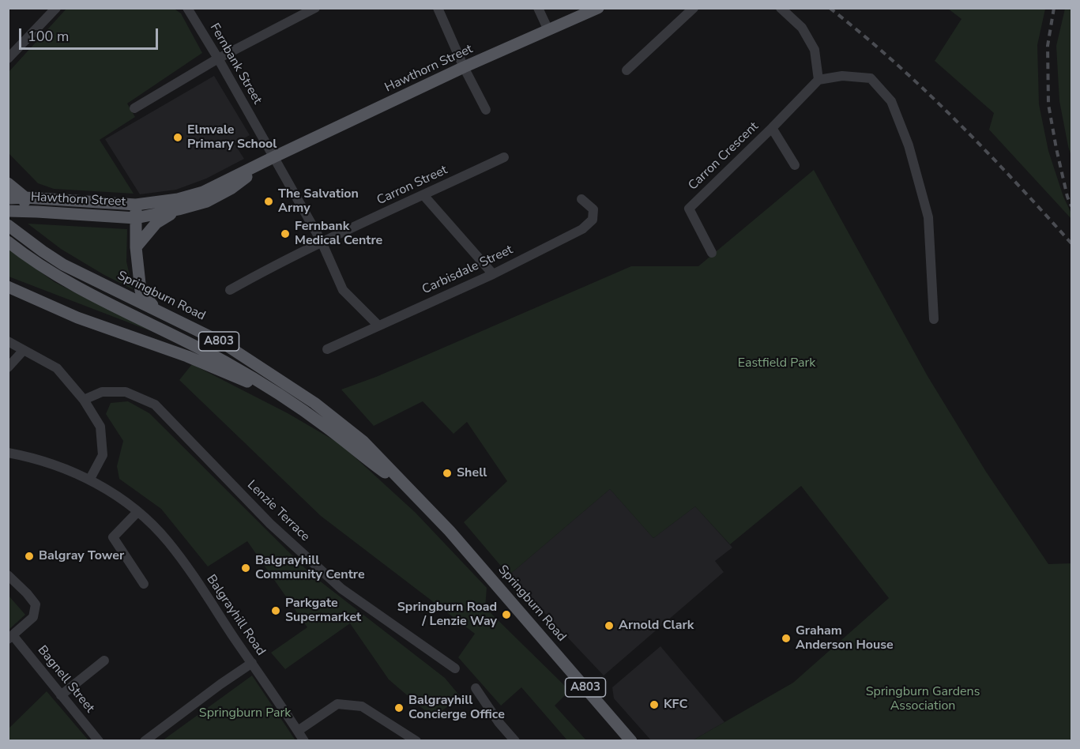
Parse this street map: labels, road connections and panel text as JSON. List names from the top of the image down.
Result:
{
  "streets": {
    "main road": ["Hawthorn Street", "Springburn Road", "A803"],
    "street": [
      "Fernbank Street",
      "Carron Crescent",
      "Carron Street",
      "Carbisdale Street",
      "Lenzie Terrace",
      "Balgrayhill Road",
      "Bagnell Street"
    ]
  },
  "crossings": [
    ["Fernbank Street", "Hawthorn Street"],
    ["Fernbank Street", "Carron Street"],
    ["Fernbank Street", "Carbisdale Street"],
    ["Hawthorn Street", "A803"],
    ["Springburn Road", "A803"]
  ],
  "parks": ["Eastfield Park", "Springburn Gardens Association", "Springburn Park"],
  "places": [
    "Elmvale Primary School",
    "The Salvation Army",
    "Fernbank Medical Centre",
    "Shell",
    "Balgray Tower",
    "Balgrayhill Community Centre",
    "Parkgate Supermarket",
    "Springburn Road / Lenzie Way",
    "Arnold Clark",
    "Graham Anderson House",
    "KFC",
    "Balgrayhill Concierge Office"
  ],
  "scale_bar": "100 m"
}
